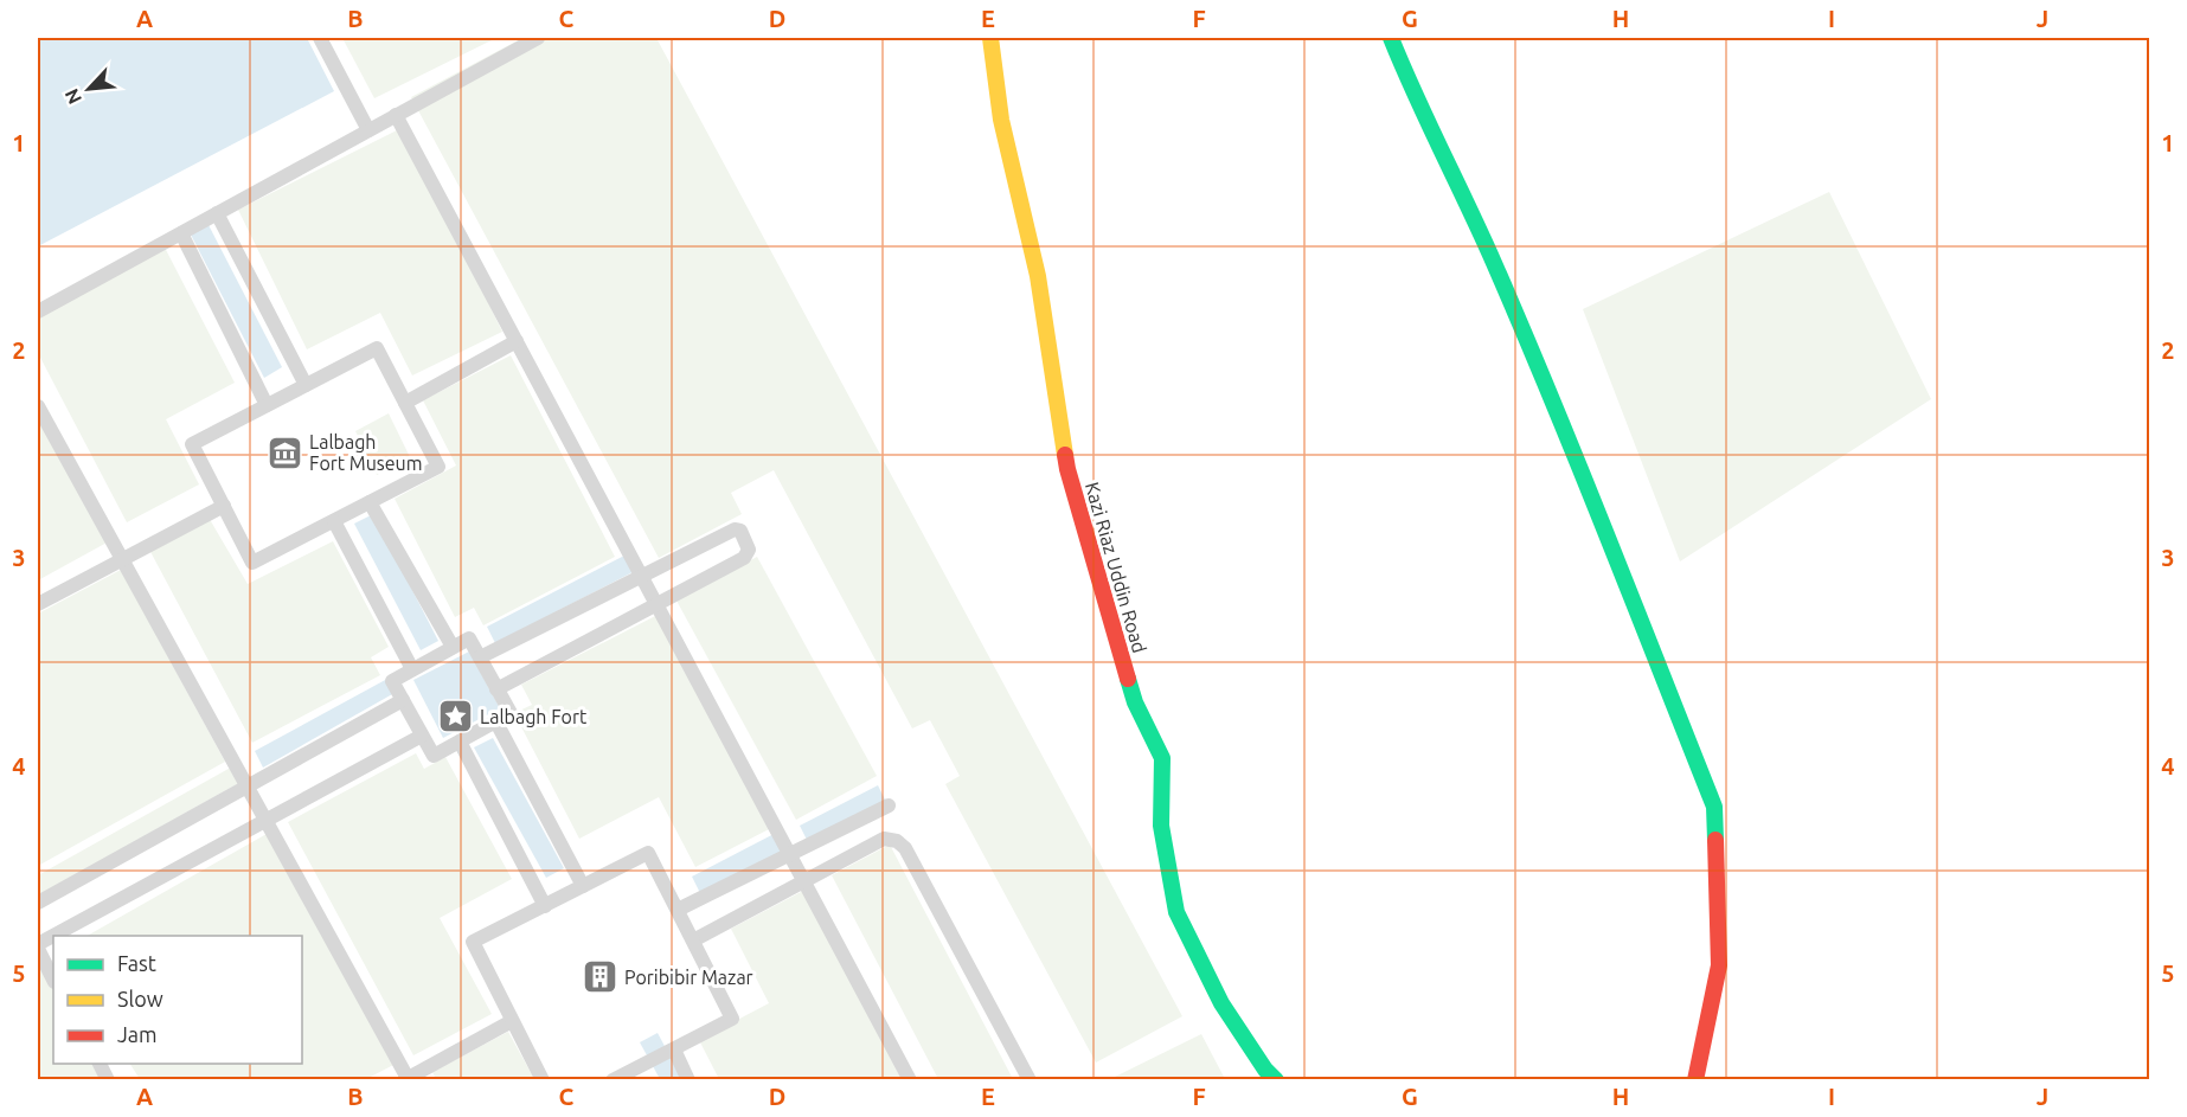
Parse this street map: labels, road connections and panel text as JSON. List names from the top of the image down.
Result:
{
  "streets": {
    "street": ["Kazi Riaz Uddin Road"]
  },
  "places": {
    "museum": ["Lalbagh Fort Museum"],
    "place": ["Lalbagh Fort"],
    "building": ["Poribibir Mazar"]
  },
  "legend": ["Fast", "Slow", "Jam"],
  "north": "bottom left",
  "grid": {
    "columns": [
      "A",
      "B",
      "C",
      "D",
      "E",
      "F",
      "G",
      "H",
      "I",
      "J"
    ],
    "rows": [
      "1",
      "2",
      "3",
      "4",
      "5"
    ]
  }
}
